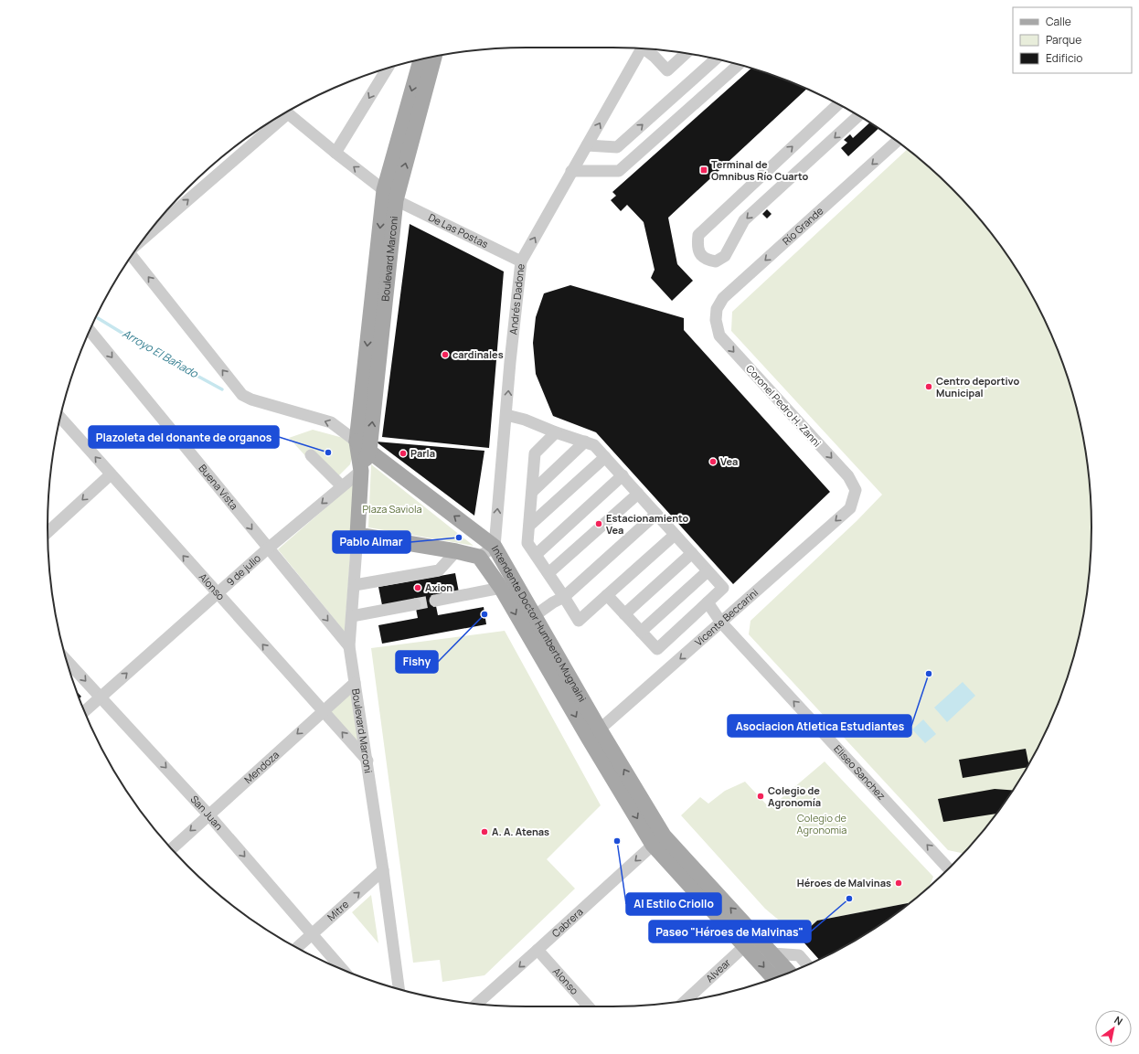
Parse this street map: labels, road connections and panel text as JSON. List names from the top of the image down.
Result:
{
  "streets": {
    "main road": ["Boulevard Marconi", "Intendente Doctor Humberto Mugnaini"],
    "street": [
      "Río Grande",
      "De Las Postas",
      "Andrés Dadone",
      "Coronel Pedro H. Zanni",
      "Buena Vista",
      "9 de julio",
      "Alonso",
      "Vicente Beccarini",
      "Mendoza",
      "Eliseo Sanchez",
      "San Juan",
      "Mitre",
      "Cabrera",
      "Alvear"
    ]
  },
  "crossings": [
    ["Río Grande", "Coronel Pedro H. Zanni"],
    ["De Las Postas", "Boulevard Marconi"],
    ["De Las Postas", "Andrés Dadone"],
    ["Boulevard Marconi", "Buena Vista"],
    ["Boulevard Marconi", "9 de julio"],
    ["Boulevard Marconi", "Alonso"],
    ["Boulevard Marconi", "Intendente Doctor Humberto Mugnaini"],
    ["Boulevard Marconi", "Mendoza"],
    ["Boulevard Marconi", "Mitre"],
    ["Andrés Dadone", "Intendente Doctor Humberto Mugnaini"],
    ["Coronel Pedro H. Zanni", "Vicente Beccarini"],
    ["Buena Vista", "9 de julio"],
    ["9 de julio", "Alonso"],
    ["9 de julio", "San Juan"],
    ["Alonso", "Mendoza"],
    ["Alonso", "Cabrera"],
    ["Vicente Beccarini", "Intendente Doctor Humberto Mugnaini"],
    ["Vicente Beccarini", "Eliseo Sanchez"],
    ["Intendente Doctor Humberto Mugnaini", "Cabrera"],
    ["Intendente Doctor Humberto Mugnaini", "Alvear"],
    ["Mendoza", "San Juan"],
    ["San Juan", "Mitre"]
  ],
  "one_way": [
    "Río Grande",
    "Andrés Dadone",
    "Coronel Pedro H. Zanni",
    "Buena Vista",
    "Alonso",
    "Mendoza",
    "Eliseo Sanchez",
    "San Juan",
    "Mitre",
    "Cabrera"
  ],
  "water": ["Arroyo El Bañado"],
  "parks": ["Plaza Saviola", "Colegio de Agronomia"],
  "places": {
    "transit": ["Terminal de Omnibus Río Cuarto"],
    "other": [
      "cardinales",
      "Centro deportivo Municipal",
      "Plazoleta del donante de organos",
      "Parla",
      "Vea",
      "Estacionamiento Vea",
      "Pablo Aimar",
      "Axion",
      "Fishy",
      "Asociacion Atletica Estudiantes",
      "Colegio de Agronomía",
      "A. A. Atenas",
      "Al Estilo Criollo",
      "Héroes de Malvinas",
      "Paseo \"Héroes de Malvinas\""
    ]
  },
  "legend": ["Calle", "Parque", "Edificio"],
  "north": "top right"
}
